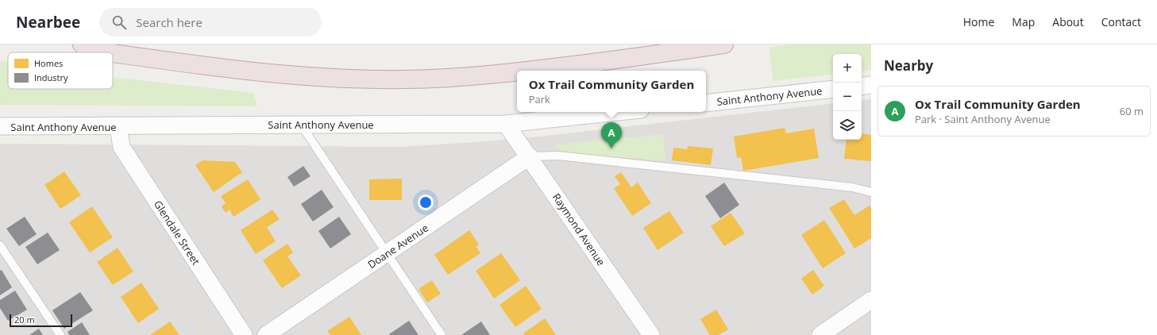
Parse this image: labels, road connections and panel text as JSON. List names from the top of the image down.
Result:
{
  "streets": {
    "street": [
      "Saint Anthony Avenue",
      "Raymond Avenue",
      "Glendale Street",
      "Doane Avenue"
    ]
  },
  "crossings": [
    ["Saint Anthony Avenue", "Raymond Avenue"],
    ["Saint Anthony Avenue", "Glendale Street"],
    ["Raymond Avenue", "Doane Avenue"]
  ],
  "legend": ["Homes", "Industry"],
  "scale_bar": "20 m",
  "page": {
    "header": "Nearbee",
    "search": "Search here",
    "nav": [
      "Home",
      "Map",
      "About",
      "Contact"
    ],
    "heading": "Nearby",
    "map_buttons": ["+", "−"],
    "popup": ["Ox Trail Community Garden", "Park"],
    "list": [
      {
        "mark": "A",
        "name": "Ox Trail Community Garden",
        "note": "Park · Saint Anthony Avenue",
        "value": "60 m"
      }
    ],
    "pins": "A",
    "scale": "20 m"
  }
}
